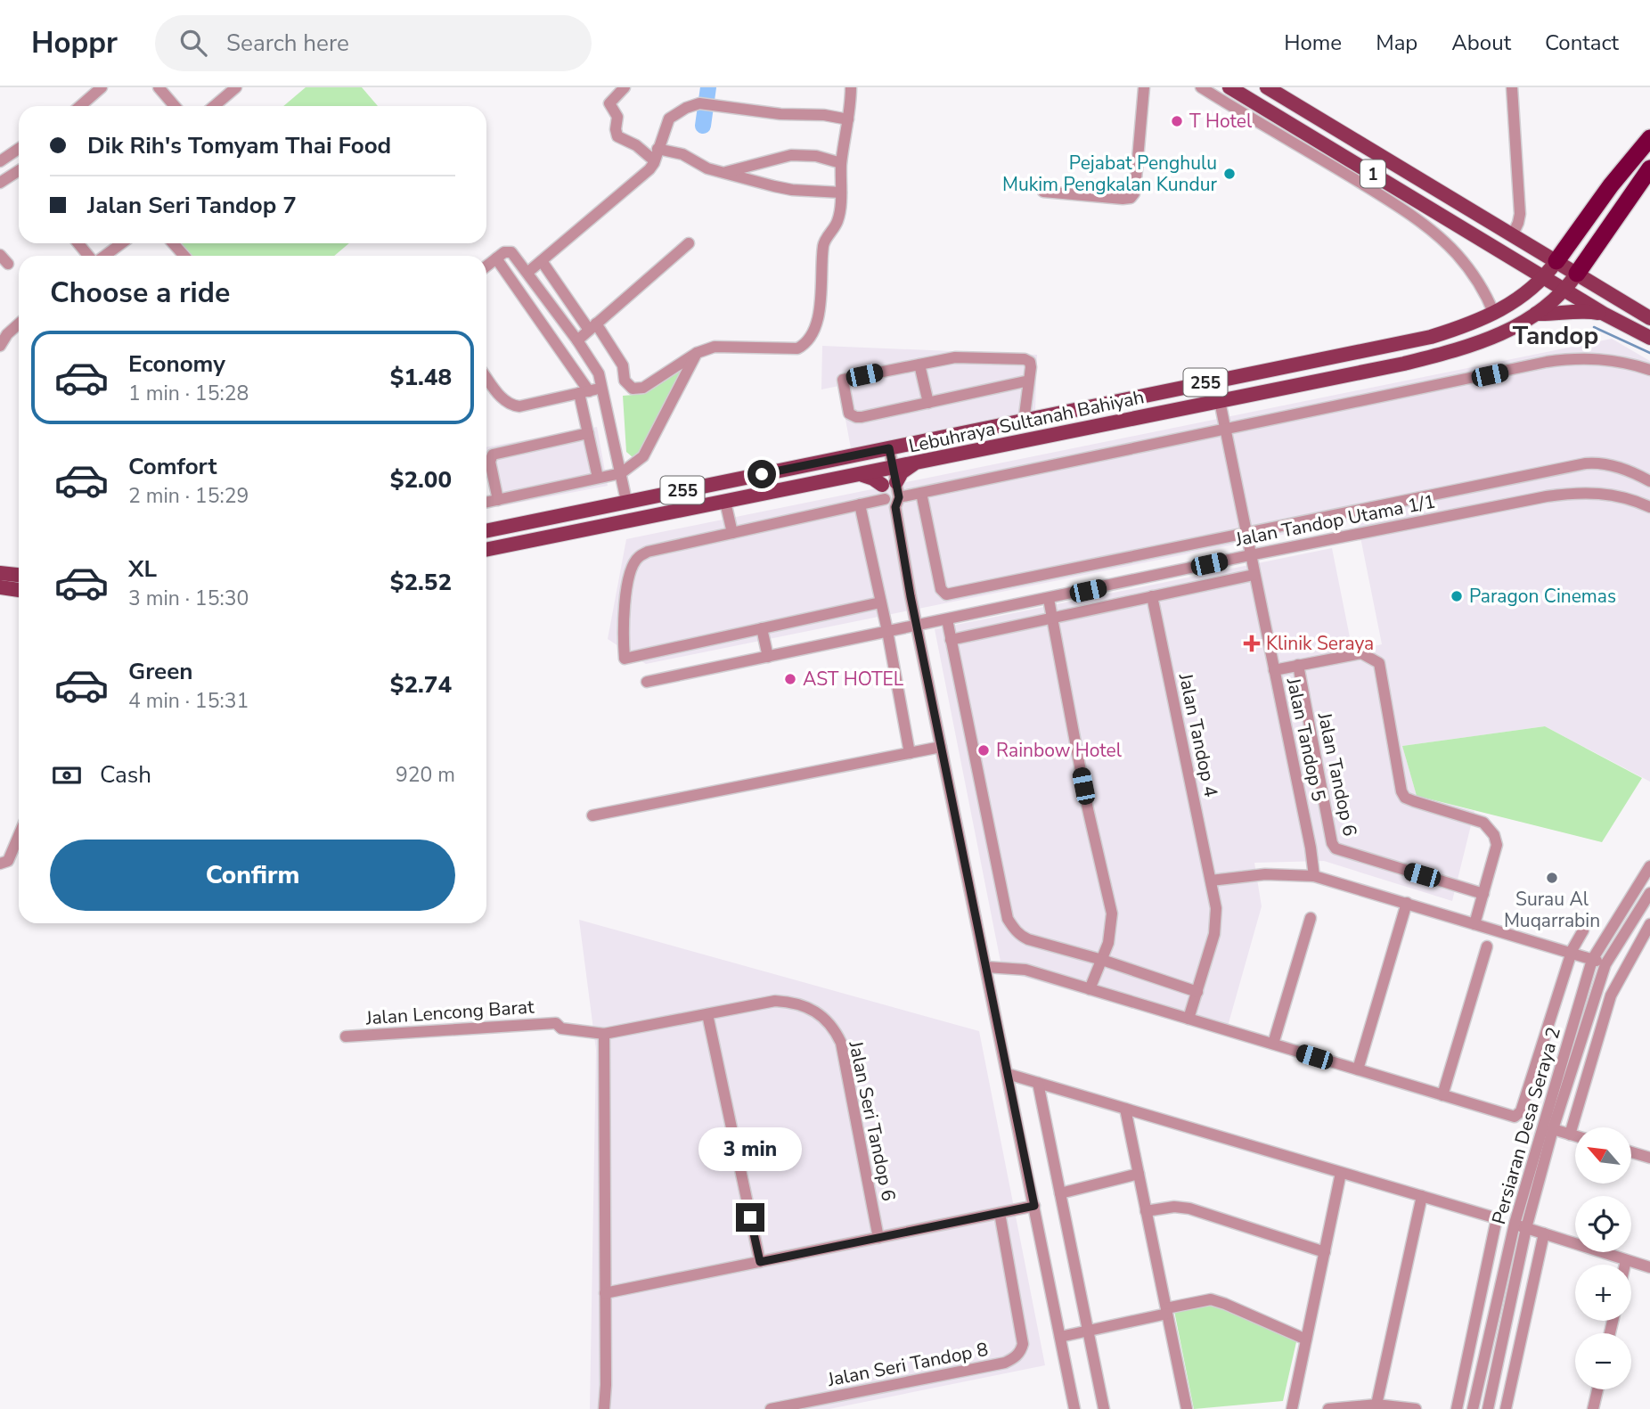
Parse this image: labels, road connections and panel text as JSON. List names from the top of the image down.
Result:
{
  "streets": {
    "main road": ["1", "255", "Lebuhraya Sultanah Bahiyah"],
    "street": [
      "Jalan Tandop Utama 1/1",
      "Jalan Tandop 4",
      "Jalan Tandop 5",
      "Jalan Tandop 6",
      "Jalan Lencong Barat",
      "Jalan Seri Tandop 6",
      "Persiaran Desa Seraya 2",
      "Jalan Seri Tandop 8"
    ]
  },
  "crossings": [
    ["1", "Lebuhraya Sultanah Bahiyah"],
    ["Lebuhraya Sultanah Bahiyah", "Jalan Tandop 5"],
    ["Jalan Tandop Utama 1/1", "Jalan Tandop 5"],
    ["Jalan Lencong Barat", "Jalan Seri Tandop 6"]
  ],
  "districts": ["Tandop"],
  "places": {
    "other": [
      "T Hotel",
      "Pejabat Penghulu Mukim Pengkalan Kundur",
      "Paragon Cinemas",
      "AST HOTEL",
      "Rainbow Hotel",
      "Surau Al Muqarrabin"
    ],
    "health": ["Klinik Seraya"]
  },
  "north": "top left",
  "page": {
    "header": "Hoppr",
    "search": "Search here",
    "nav": [
      "Home",
      "Map",
      "About",
      "Contact"
    ],
    "banner": ["Dik Rih's Tomyam Thai Food", "Jalan Seri Tandop 7"],
    "heading": "Choose a ride",
    "list": [
      {
        "name": "Economy",
        "note": "1 min · 15:28",
        "value": "$1.48"
      },
      {
        "name": "Comfort",
        "note": "2 min · 15:29",
        "value": "$2.00"
      },
      {
        "name": "XL",
        "note": "3 min · 15:30",
        "value": "$2.52"
      },
      {
        "name": "Green",
        "note": "4 min · 15:31",
        "value": "$2.74"
      }
    ],
    "pay": ["Cash", "920 m"],
    "buttons": "Confirm",
    "map_buttons": ["+", "−"],
    "bubble": "3 min"
  }
}
